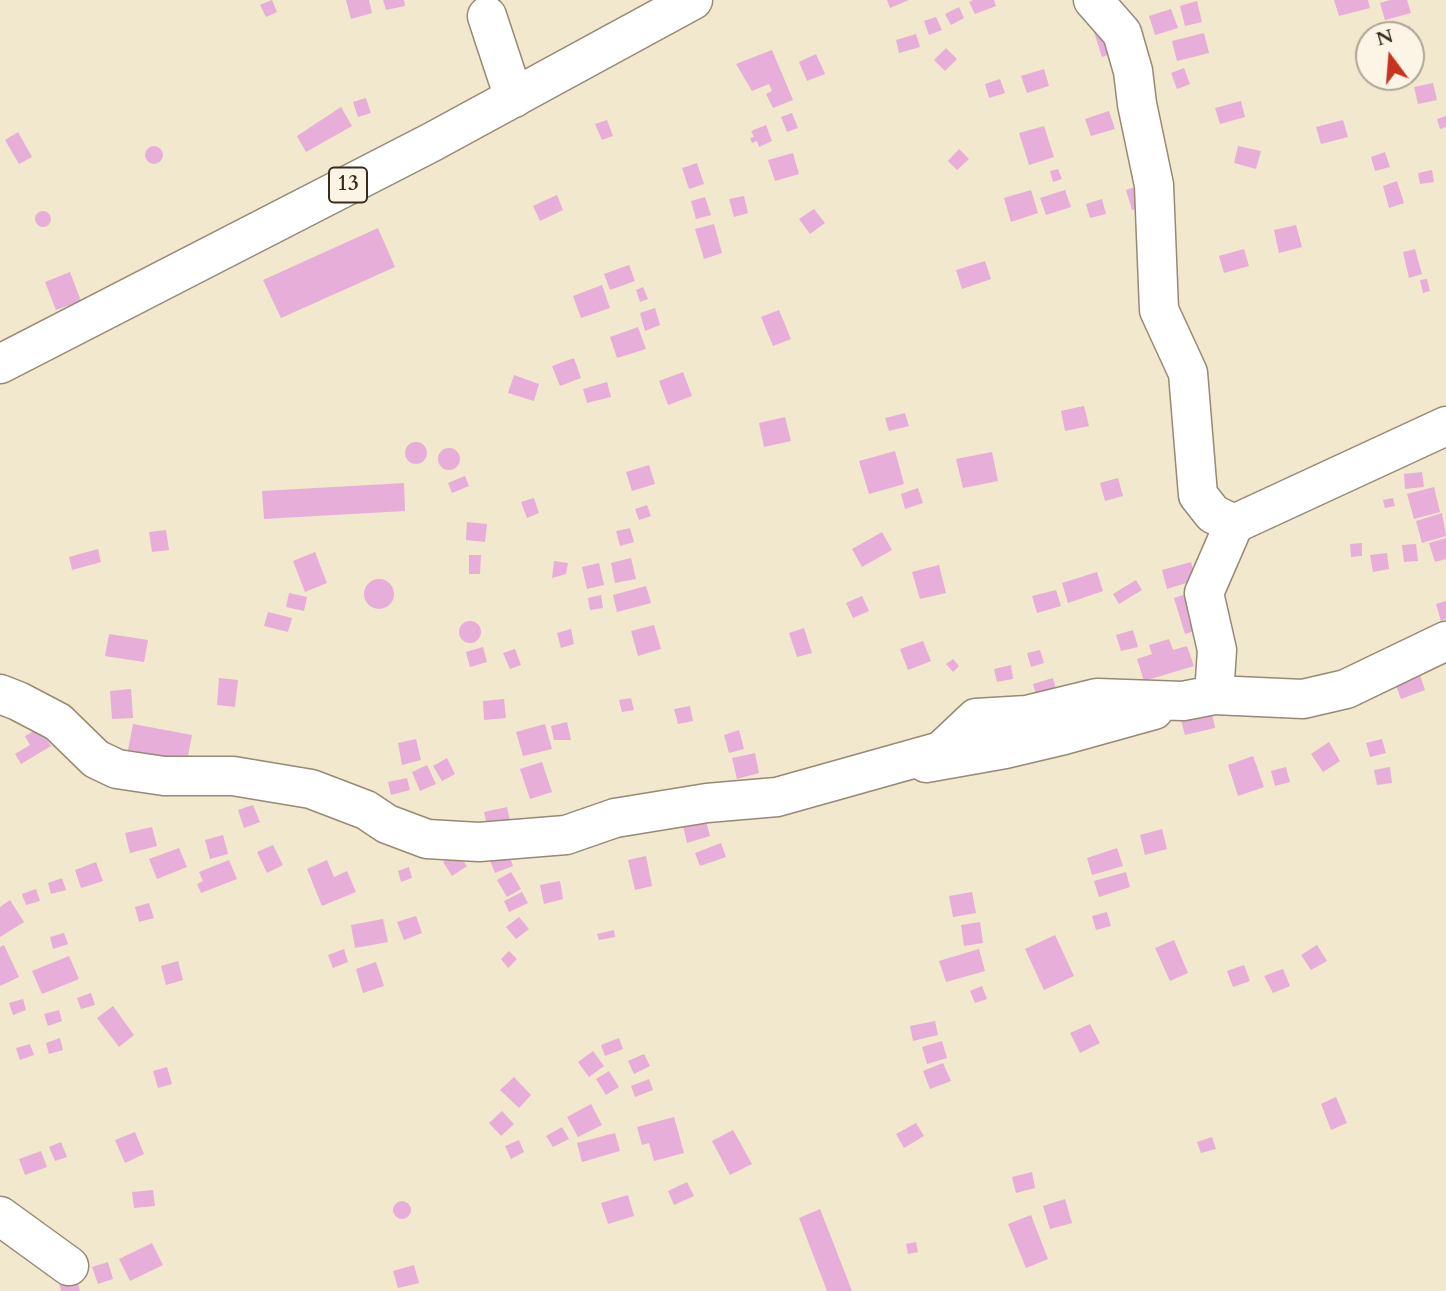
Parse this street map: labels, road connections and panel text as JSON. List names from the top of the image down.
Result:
{
  "streets": {
    "street": ["13"]
  },
  "north": "top"
}
